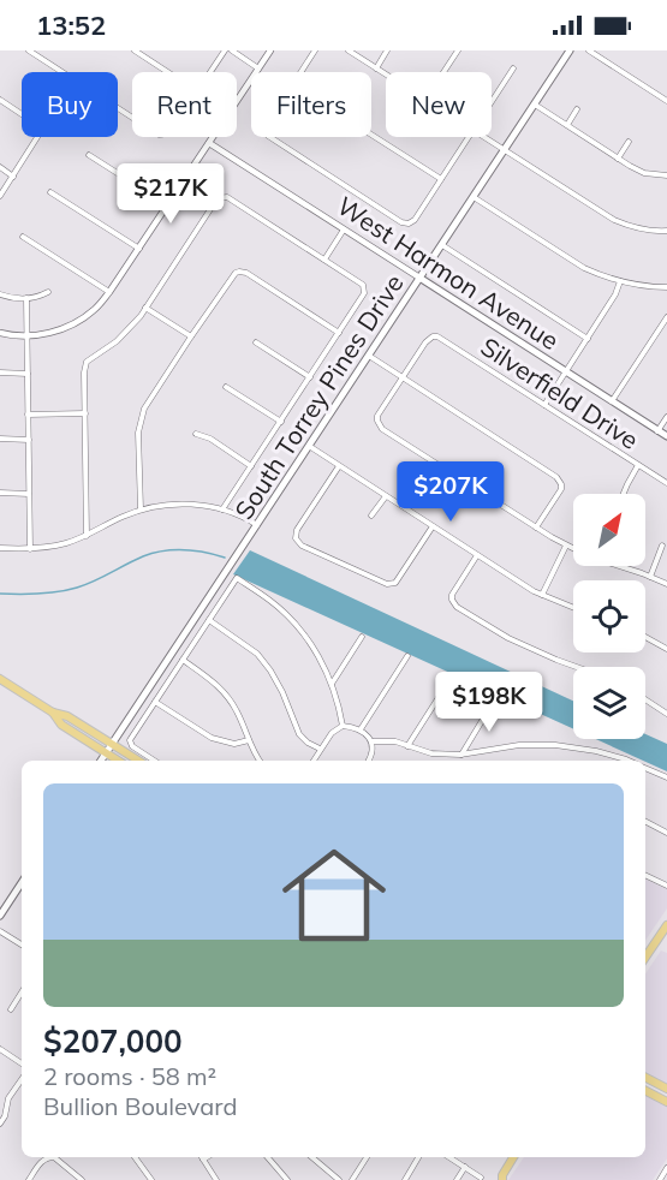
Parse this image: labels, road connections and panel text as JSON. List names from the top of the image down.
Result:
{
  "streets": {
    "main road": ["West Harmon Avenue", "South Torrey Pines Drive"],
    "street": ["Silverfield Drive"]
  },
  "crossings": [
    ["West Harmon Avenue", "South Torrey Pines Drive"]
  ],
  "north": "top right",
  "page": {
    "status": "13:52",
    "chip": [
      "Buy",
      "Rent",
      "Filters",
      "New"
    ],
    "price": ["$217K", "$207K", "$198K"],
    "list": [
      {
        "name": "$207,000",
        "note": "2 rooms · 58 m² · Bullion Boulevard"
      }
    ]
  }
}
